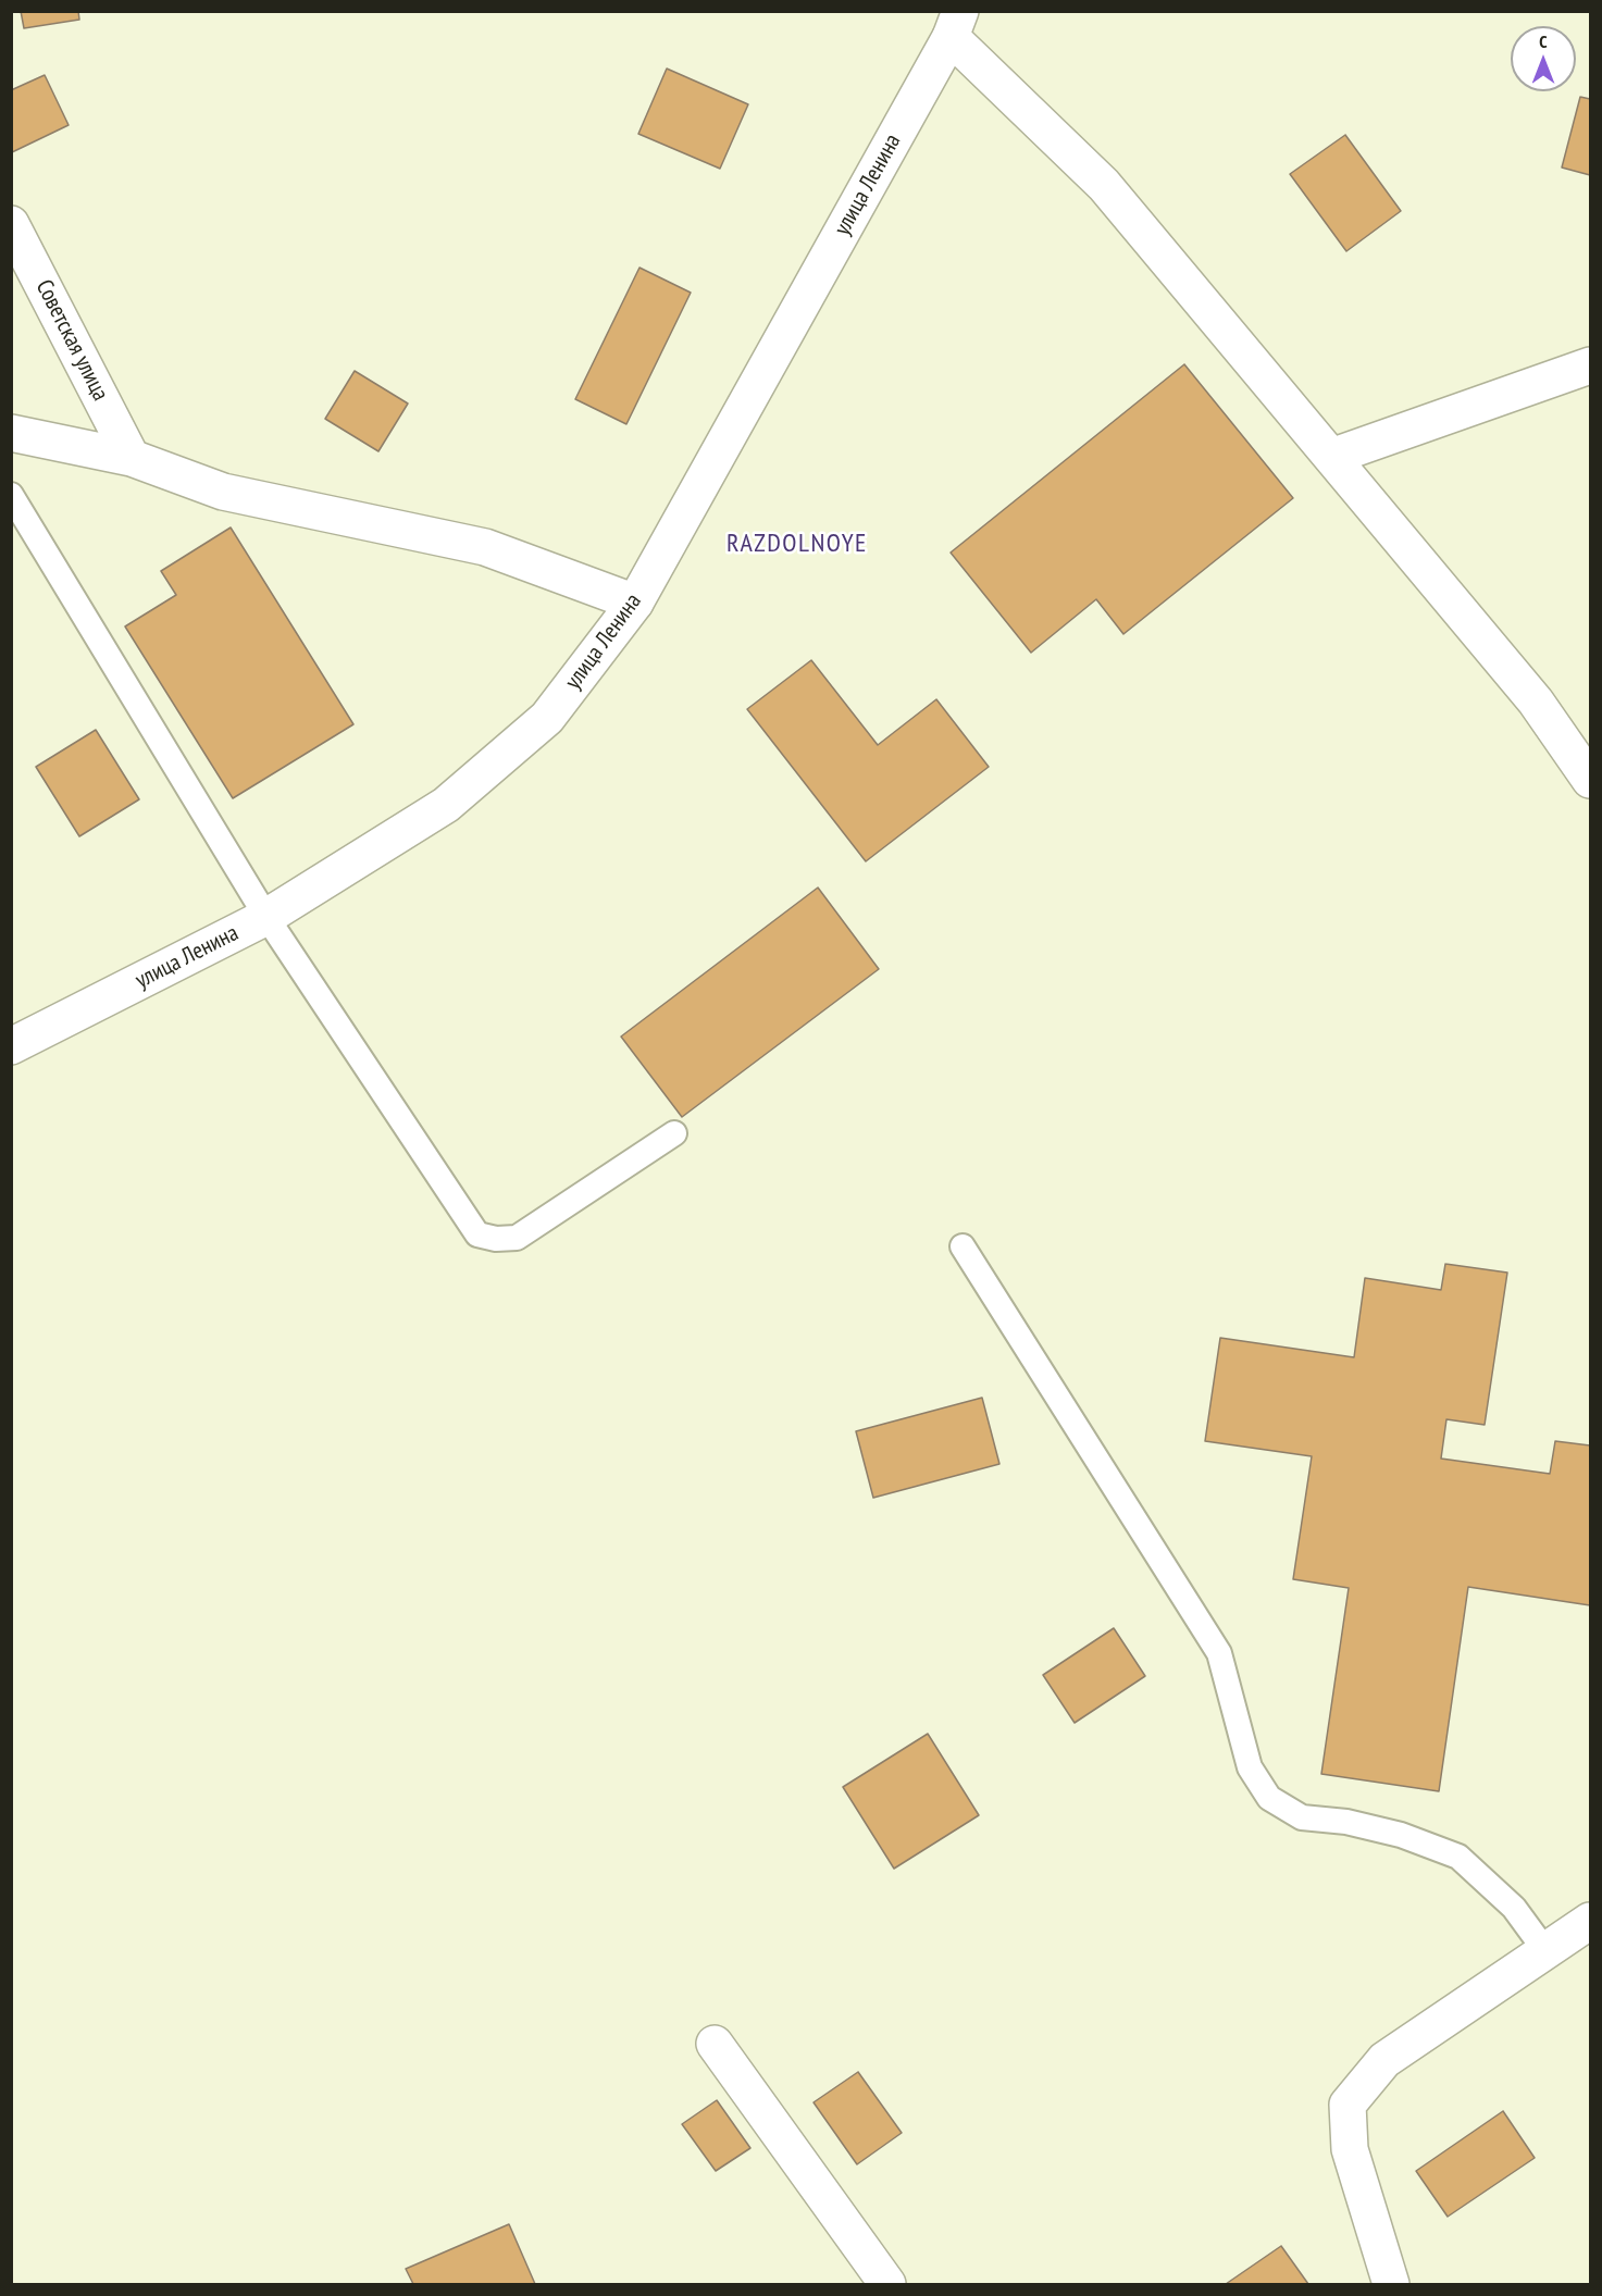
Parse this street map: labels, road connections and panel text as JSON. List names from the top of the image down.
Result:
{
  "streets": {
    "street": ["улица Ленина", "Советская улица"]
  },
  "districts": ["RAZDOLNOYE"],
  "north": "top"
}
